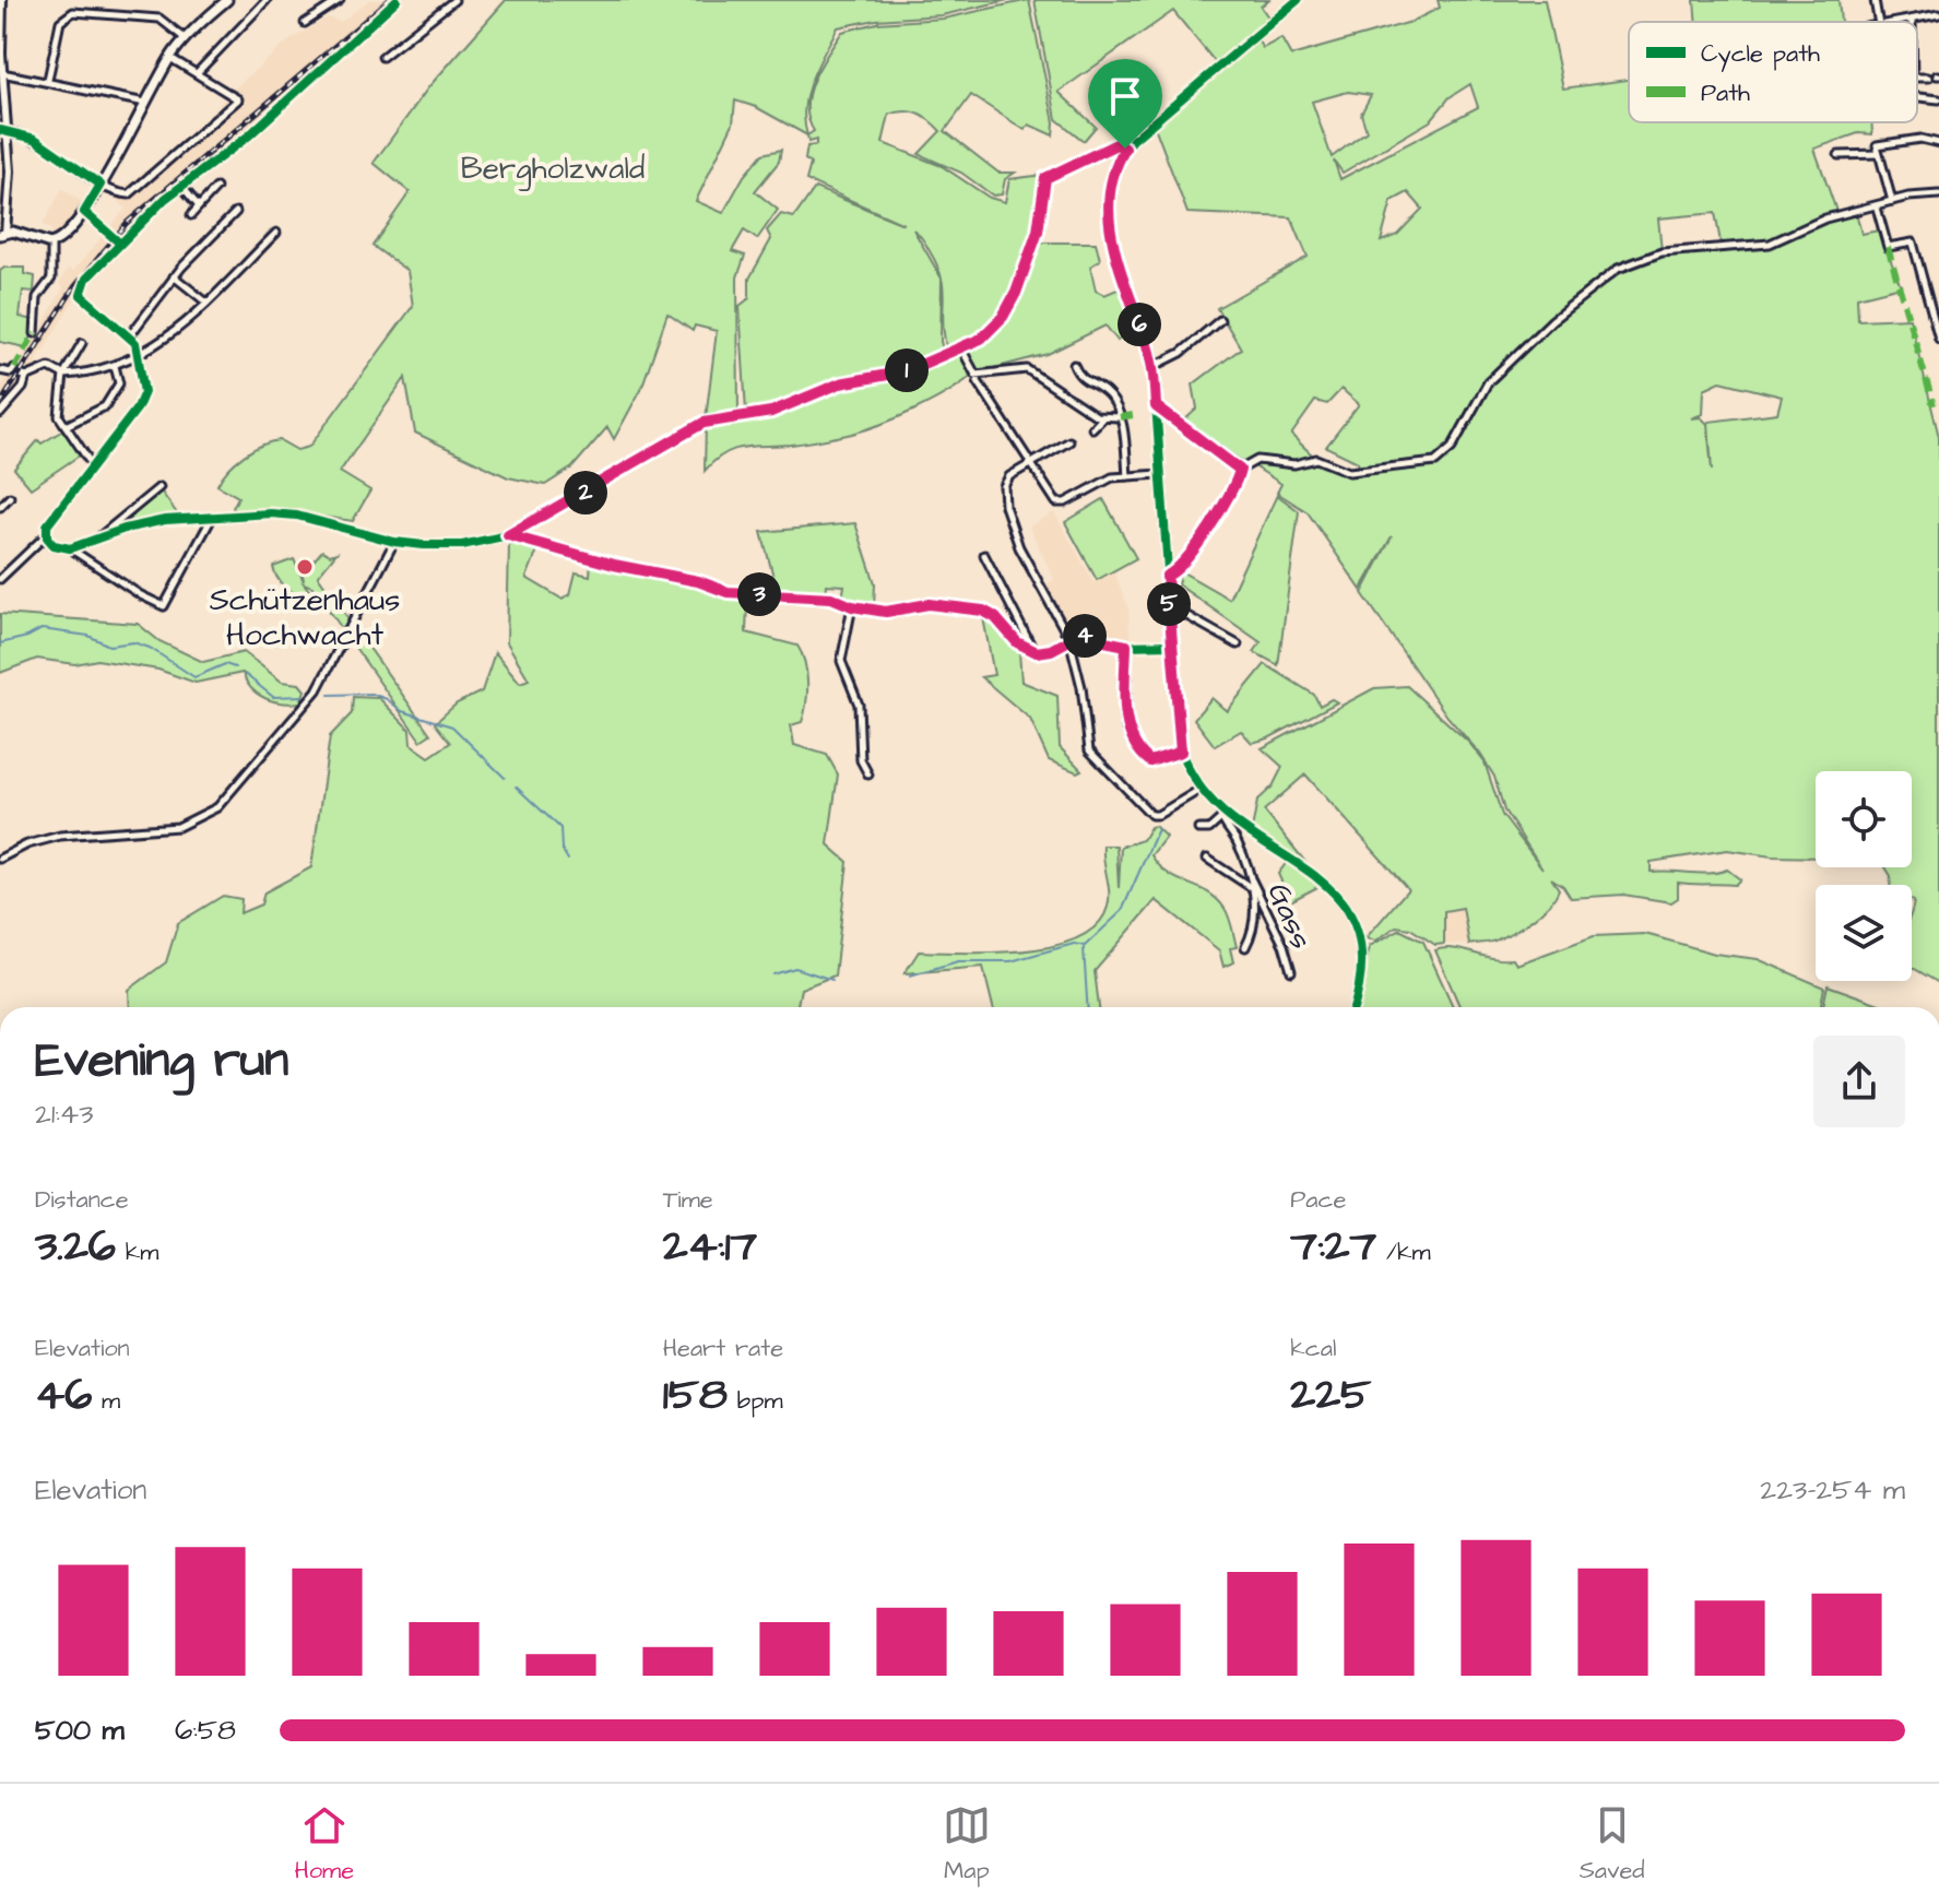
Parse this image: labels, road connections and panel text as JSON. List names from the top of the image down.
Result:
{
  "streets": {
    "street": ["Gass"]
  },
  "parks": ["Bergholzwald"],
  "places": ["Schützenhaus Hochwacht"],
  "legend": ["Cycle path", "Path"],
  "page": {
    "pins": [
      "6",
      "1",
      "2",
      "3",
      "5",
      "4"
    ],
    "heading": ["Evening run", "21:43"],
    "stats": [
      ["Distance", "3.26 km"],
      ["Time", "24:17"],
      ["Pace", "7:27 /km"],
      ["Elevation", "46 m"],
      ["Heart rate", "158 bpm"],
      ["kcal", "225"]
    ],
    "chart": ["Elevation", "223–254 m"],
    "list": [
      {
        "name": "500 m",
        "note": "6:58"
      }
    ],
    "tabs": ["Home", "Map", "Saved"]
  }
}
